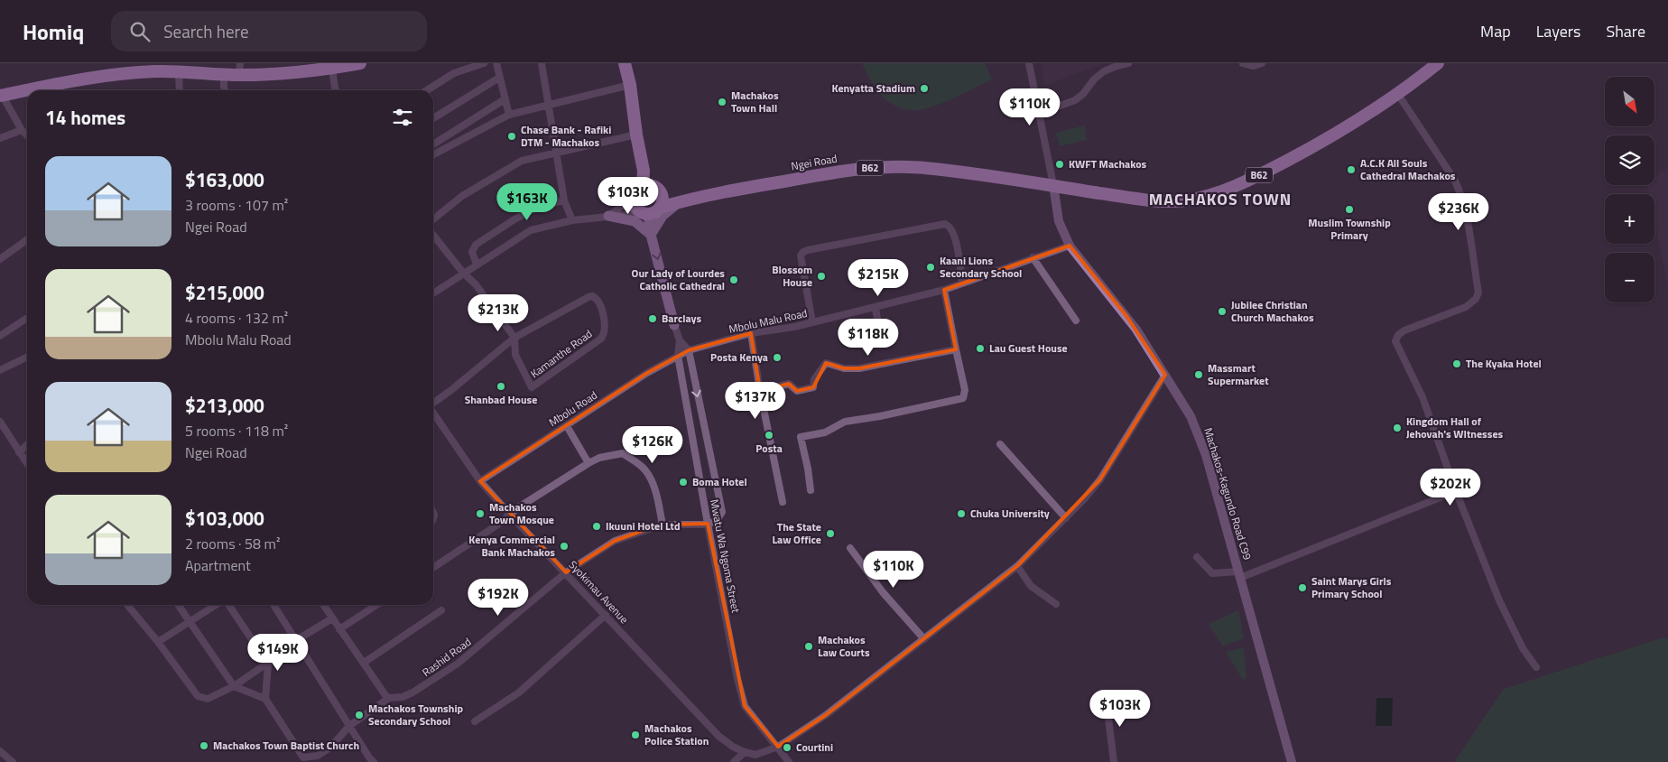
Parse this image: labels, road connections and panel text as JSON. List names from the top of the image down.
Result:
{
  "streets": {
    "highway": ["Ngei Road", "B62"],
    "main road": ["Machakos-Kagundo Road C99"],
    "street": [
      "Mbolu Malu Road",
      "Kamanthe Road",
      "Mbolu Road",
      "Mwatu Wa Ngoma Street",
      "Syokimau Avenue",
      "Rashid Road"
    ]
  },
  "crossings": [
    ["Ngei Road", "B62"],
    ["Ngei Road", "Machakos-Kagundo Road C99"],
    ["B62", "Machakos-Kagundo Road C99"],
    ["Mbolu Malu Road", "Mbolu Road"],
    ["Mbolu Malu Road", "Machakos-Kagundo Road C99"],
    ["Mbolu Malu Road", "Mwatu Wa Ngoma Street"],
    ["Mbolu Road", "Mwatu Wa Ngoma Street"],
    ["Mbolu Road", "Syokimau Avenue"],
    ["Mwatu Wa Ngoma Street", "Rashid Road"],
    ["Syokimau Avenue", "Rashid Road"]
  ],
  "districts": ["MACHAKOS TOWN"],
  "places": [
    "Kenyatta Stadium",
    "Machakos Town Hall",
    "Chase Bank - Rafiki DTM - Machakos",
    "KWFT Machakos",
    "A.C.K All Souls Cathedral Machakos",
    "Muslim Township Primary",
    "Kaani Lions Secondary School",
    "Blossom House",
    "Our Lady of Lourdes Catholic Cathedral",
    "Jubilee Christian Church Machakos",
    "Barclays",
    "Lau Guest House",
    "Posta Kenya",
    "The Kyaka Hotel",
    "Massmart Supermarket",
    "Shanbad House",
    "Kingdom Hall of Jehovah's WItnesses",
    "Posta",
    "Boma Hotel",
    "Machakos Town Mosque",
    "Chuka University",
    "Ikuuni Hotel Ltd",
    "The State Law Office",
    "Kenya Commercial Bank Machakos",
    "Saint Marys Girls Primary School",
    "Machakos Law Courts",
    "Machakos Township Secondary School",
    "Machakos Police Station",
    "Machakos Town Baptist Church",
    "Courtini"
  ],
  "north": "bottom right",
  "page": {
    "header": "Homiq",
    "search": "Search here",
    "nav": ["Map", "Layers", "Share"],
    "map_buttons": ["+", "−"],
    "price": [
      "$110K",
      "$103K",
      "$163K",
      "$236K",
      "$215K",
      "$213K",
      "$118K",
      "$137K",
      "$126K",
      "$202K",
      "$110K",
      "$192K",
      "$149K",
      "$103K"
    ],
    "heading": "14 homes",
    "list": [
      {
        "name": "$163,000",
        "note": "3 rooms · 107 m² · Ngei Road"
      },
      {
        "name": "$215,000",
        "note": "4 rooms · 132 m² · Mbolu Malu Road"
      },
      {
        "name": "$213,000",
        "note": "5 rooms · 118 m² · Ngei Road"
      },
      {
        "name": "$103,000",
        "note": "2 rooms · 58 m² · Apartment"
      }
    ]
  }
}
